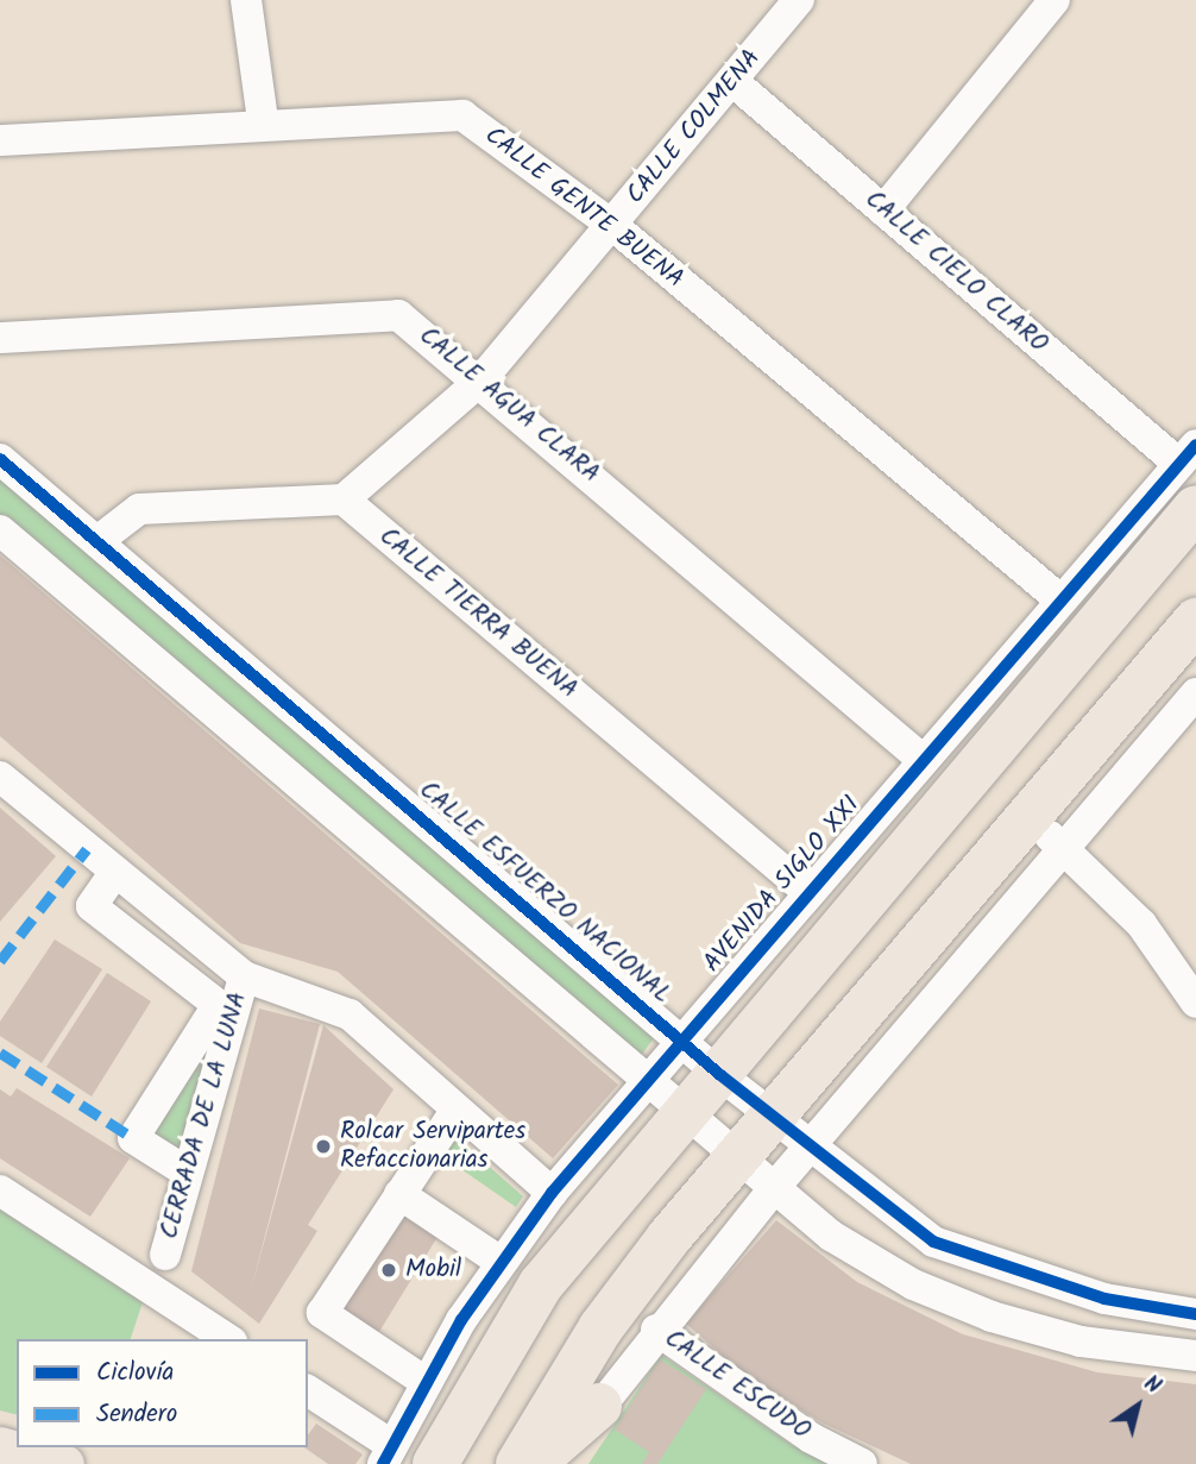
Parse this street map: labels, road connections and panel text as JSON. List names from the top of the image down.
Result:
{
  "streets": {
    "street": [
      "CALLE COLMENA",
      "CALLE GENTE BUENA",
      "CALLE CIELO CLARO",
      "CALLE AGUA CLARA",
      "CALLE TIERRA BUENA",
      "AVENIDA SIGLO XXI",
      "CALLE ESFUERZO NACIONAL",
      "CERRADA DE LA LUNA",
      "CALLE ESCUDO"
    ]
  },
  "crossings": [
    ["CALLE COLMENA", "CALLE GENTE BUENA"],
    ["CALLE COLMENA", "CALLE CIELO CLARO"],
    ["CALLE COLMENA", "CALLE AGUA CLARA"],
    ["CALLE COLMENA", "CALLE TIERRA BUENA"],
    ["CALLE GENTE BUENA", "AVENIDA SIGLO XXI"],
    ["CALLE CIELO CLARO", "AVENIDA SIGLO XXI"],
    ["CALLE AGUA CLARA", "AVENIDA SIGLO XXI"],
    ["CALLE TIERRA BUENA", "AVENIDA SIGLO XXI"],
    ["AVENIDA SIGLO XXI", "CALLE ESFUERZO NACIONAL"]
  ],
  "places": ["Rolcar Servipartes Refaccionarias", "Mobil"],
  "legend": ["Ciclovía", "Sendero"],
  "north": "top right"
}
